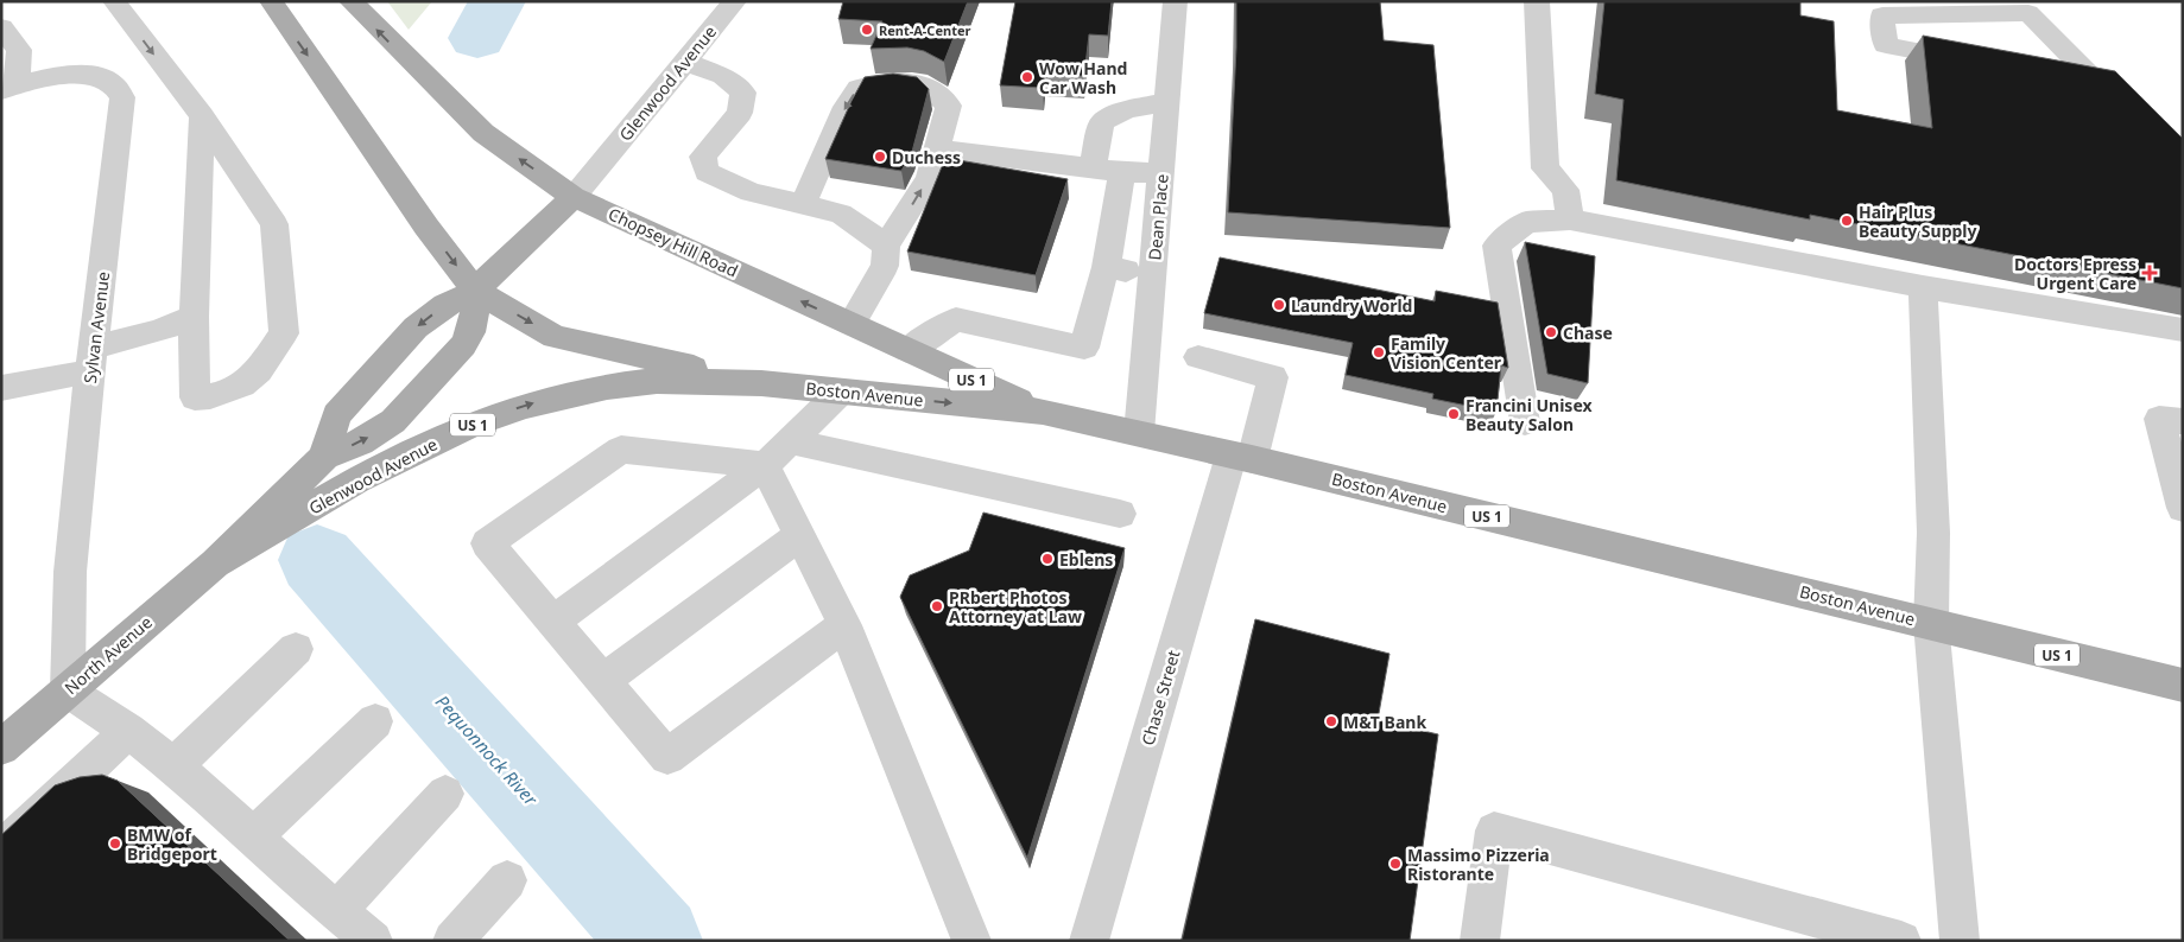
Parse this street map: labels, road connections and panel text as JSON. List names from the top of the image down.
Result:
{
  "streets": {
    "main road": [
      "Glenwood Avenue",
      "Chopsey Hill Road",
      "US 1",
      "Boston Avenue",
      "North Avenue"
    ],
    "street": ["Dean Place", "Sylvan Avenue", "Chase Street"]
  },
  "crossings": [
    ["Glenwood Avenue", "Chopsey Hill Road"],
    ["Glenwood Avenue", "Boston Avenue"],
    ["Glenwood Avenue", "North Avenue"],
    ["Dean Place", "Boston Avenue"],
    ["Chopsey Hill Road", "Boston Avenue"],
    ["Sylvan Avenue", "North Avenue"],
    ["Boston Avenue", "Chase Street"]
  ],
  "water": ["Pequonnock River"],
  "places": {
    "other": [
      "Rent-A-Center",
      "Wow Hand Car Wash",
      "Duchess",
      "Hair Plus Beauty Supply",
      "Laundry World",
      "Chase",
      "Family Vision Center",
      "Francini Unisex Beauty Salon",
      "Eblens",
      "PRbert Photos Attorney at Law",
      "M&T Bank",
      "BMW of Bridgeport",
      "Massimo Pizzeria Ristorante"
    ],
    "health": ["Doctors Epress Urgent Care"]
  }
}
